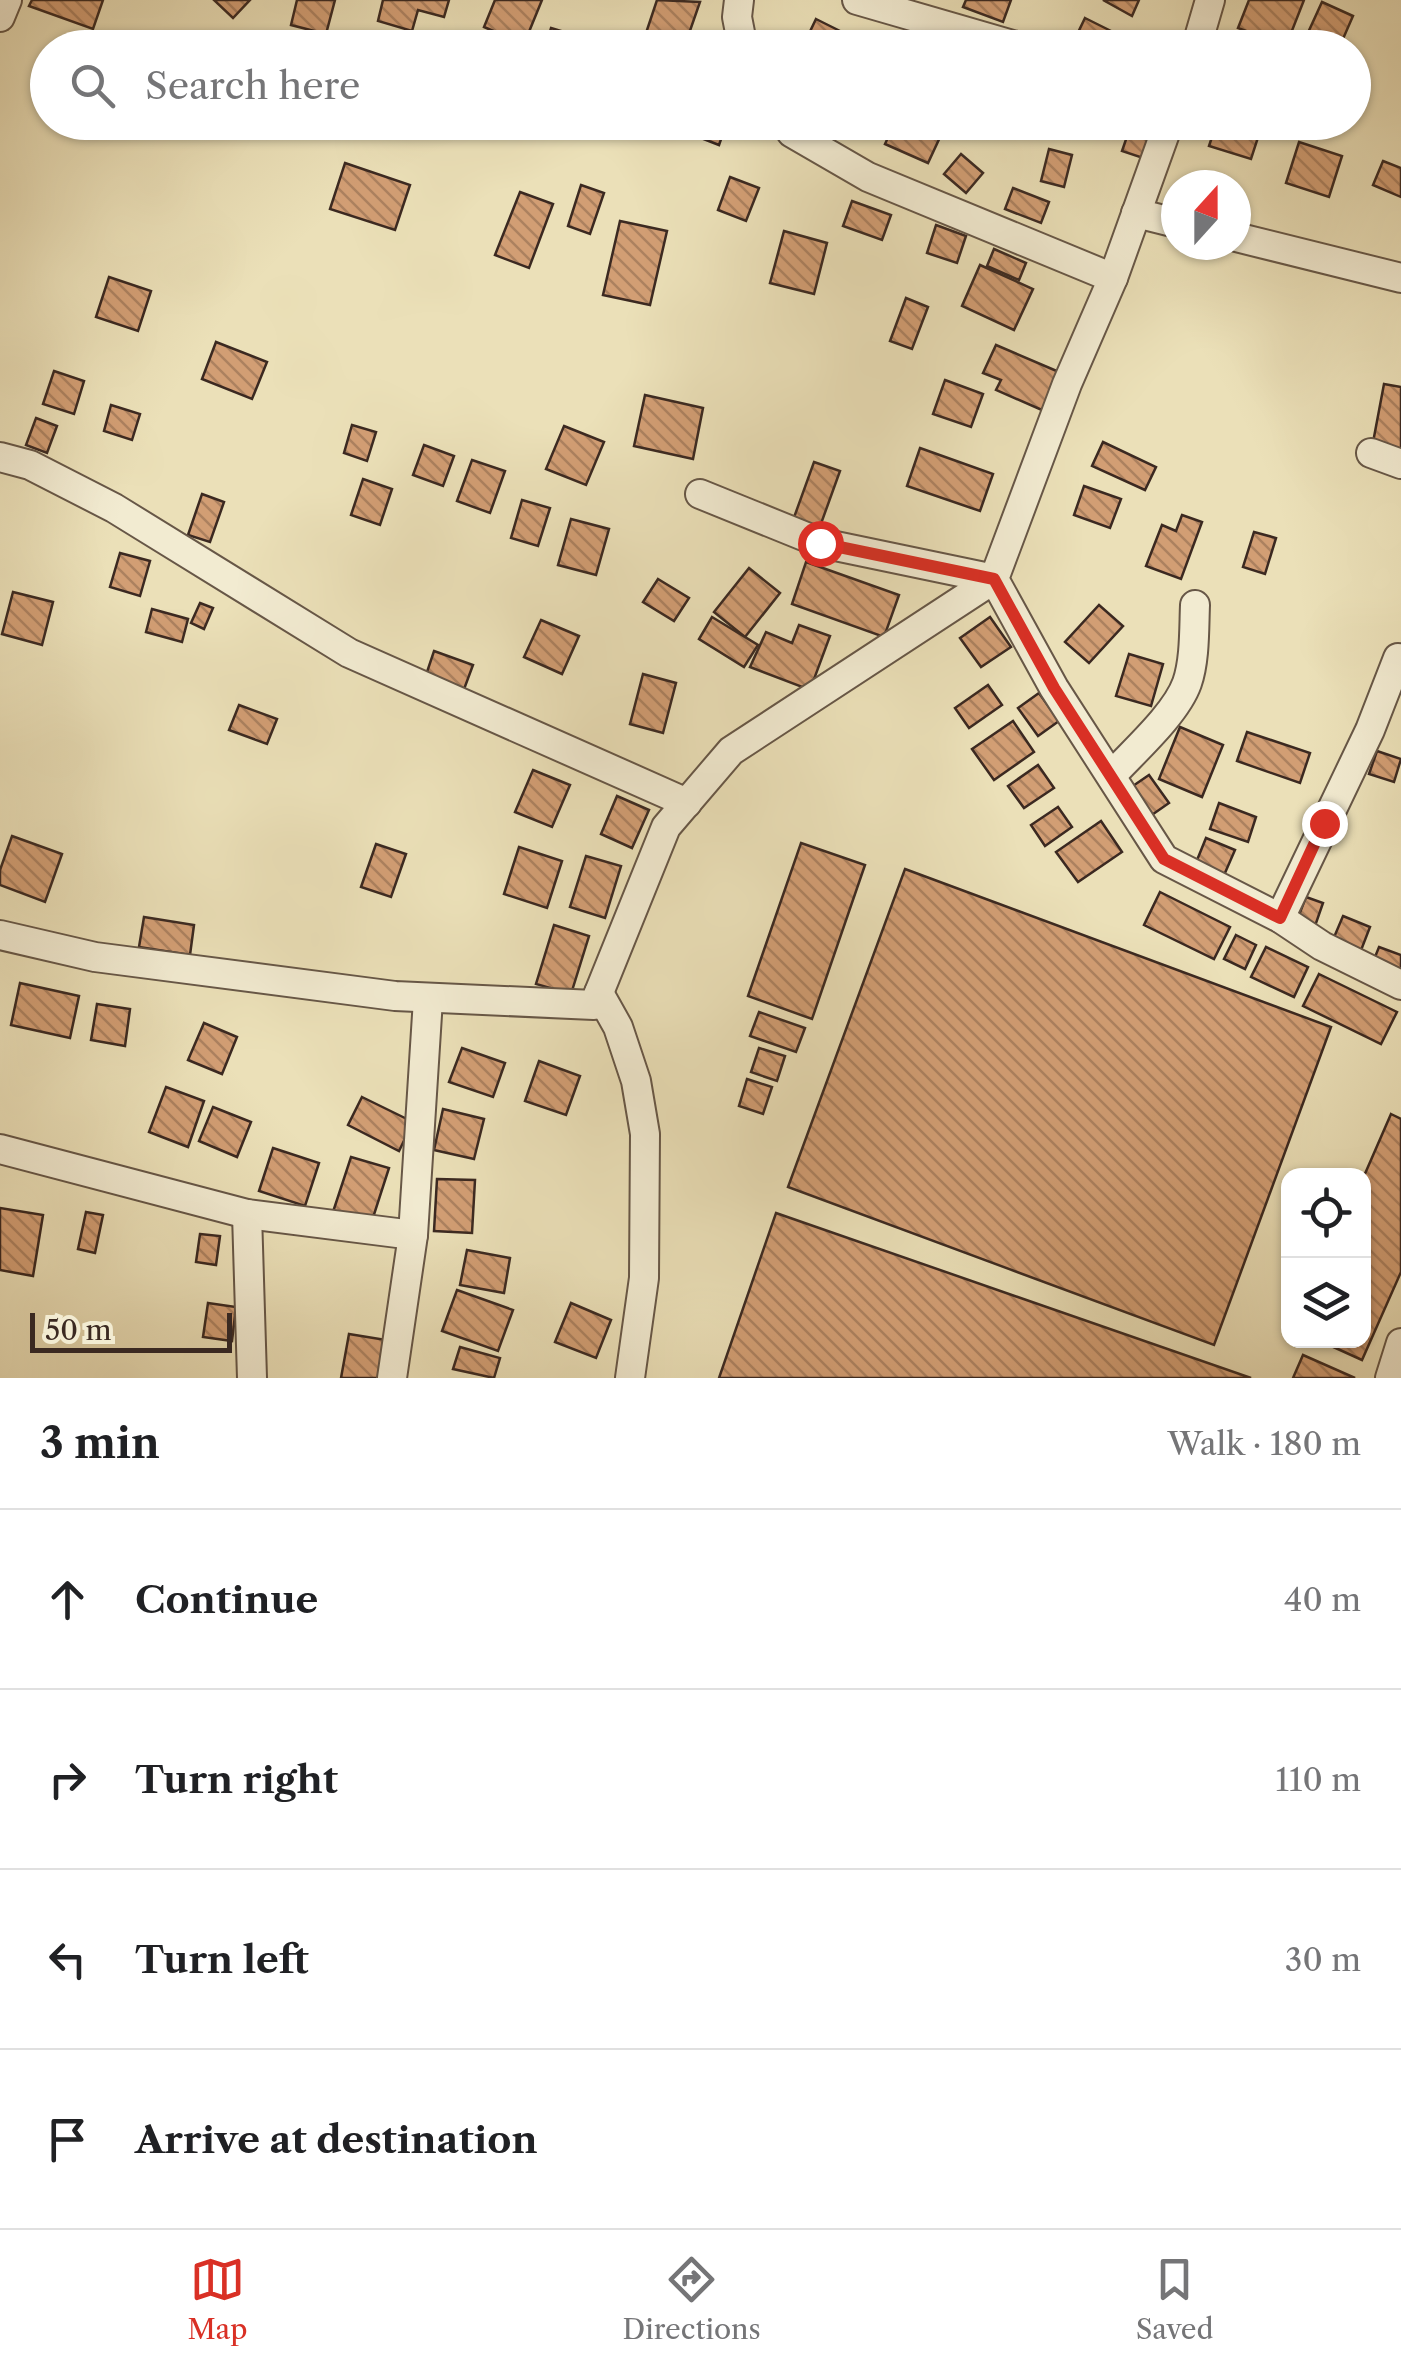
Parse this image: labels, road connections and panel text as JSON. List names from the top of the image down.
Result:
{
  "scale_bar": "50 m",
  "north": "top",
  "page": {
    "search": "Search here",
    "scale": "50 m",
    "heading": ["3 min", "Walk · 180 m"],
    "list": [
      ["Continue", "40 m"],
      ["Turn right", "110 m"],
      ["Turn left", "30 m"],
      "Arrive at destination"
    ],
    "nav": ["Map", "Directions", "Saved"]
  }
}
